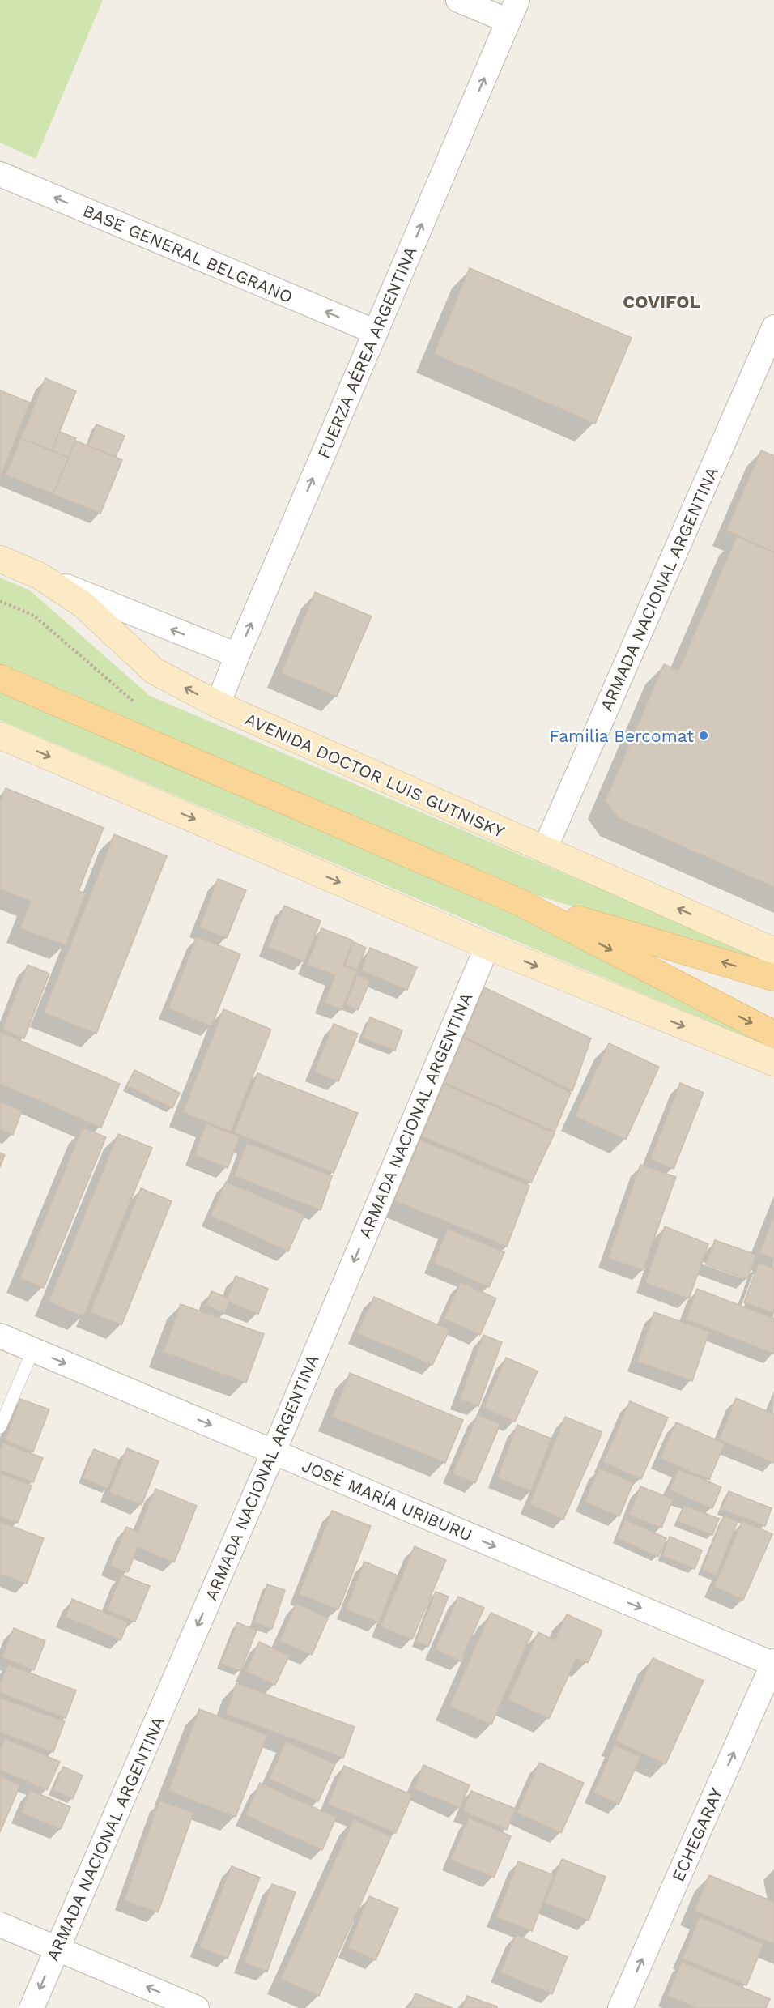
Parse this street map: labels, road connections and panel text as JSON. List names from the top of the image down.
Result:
{
  "streets": {
    "main road": ["AVENIDA DOCTOR LUIS GUTNISKY"],
    "street": [
      "BASE GENERAL BELGRANO",
      "FUERZA AÉREA ARGENTINA",
      "ARMADA NACIONAL ARGENTINA",
      "JOSÉ MARÍA URIBURU",
      "ECHEGARAY"
    ]
  },
  "crossings": [
    ["BASE GENERAL BELGRANO", "FUERZA AÉREA ARGENTINA"],
    ["FUERZA AÉREA ARGENTINA", "AVENIDA DOCTOR LUIS GUTNISKY"],
    ["ARMADA NACIONAL ARGENTINA", "AVENIDA DOCTOR LUIS GUTNISKY"],
    ["ARMADA NACIONAL ARGENTINA", "JOSÉ MARÍA URIBURU"],
    ["JOSÉ MARÍA URIBURU", "ECHEGARAY"]
  ],
  "one_way": [
    "BASE GENERAL BELGRANO",
    "FUERZA AÉREA ARGENTINA",
    "ARMADA NACIONAL ARGENTINA",
    "JOSÉ MARÍA URIBURU",
    "ECHEGARAY"
  ],
  "districts": ["COVIFOL"],
  "places": ["Familia Bercomat"]
}
